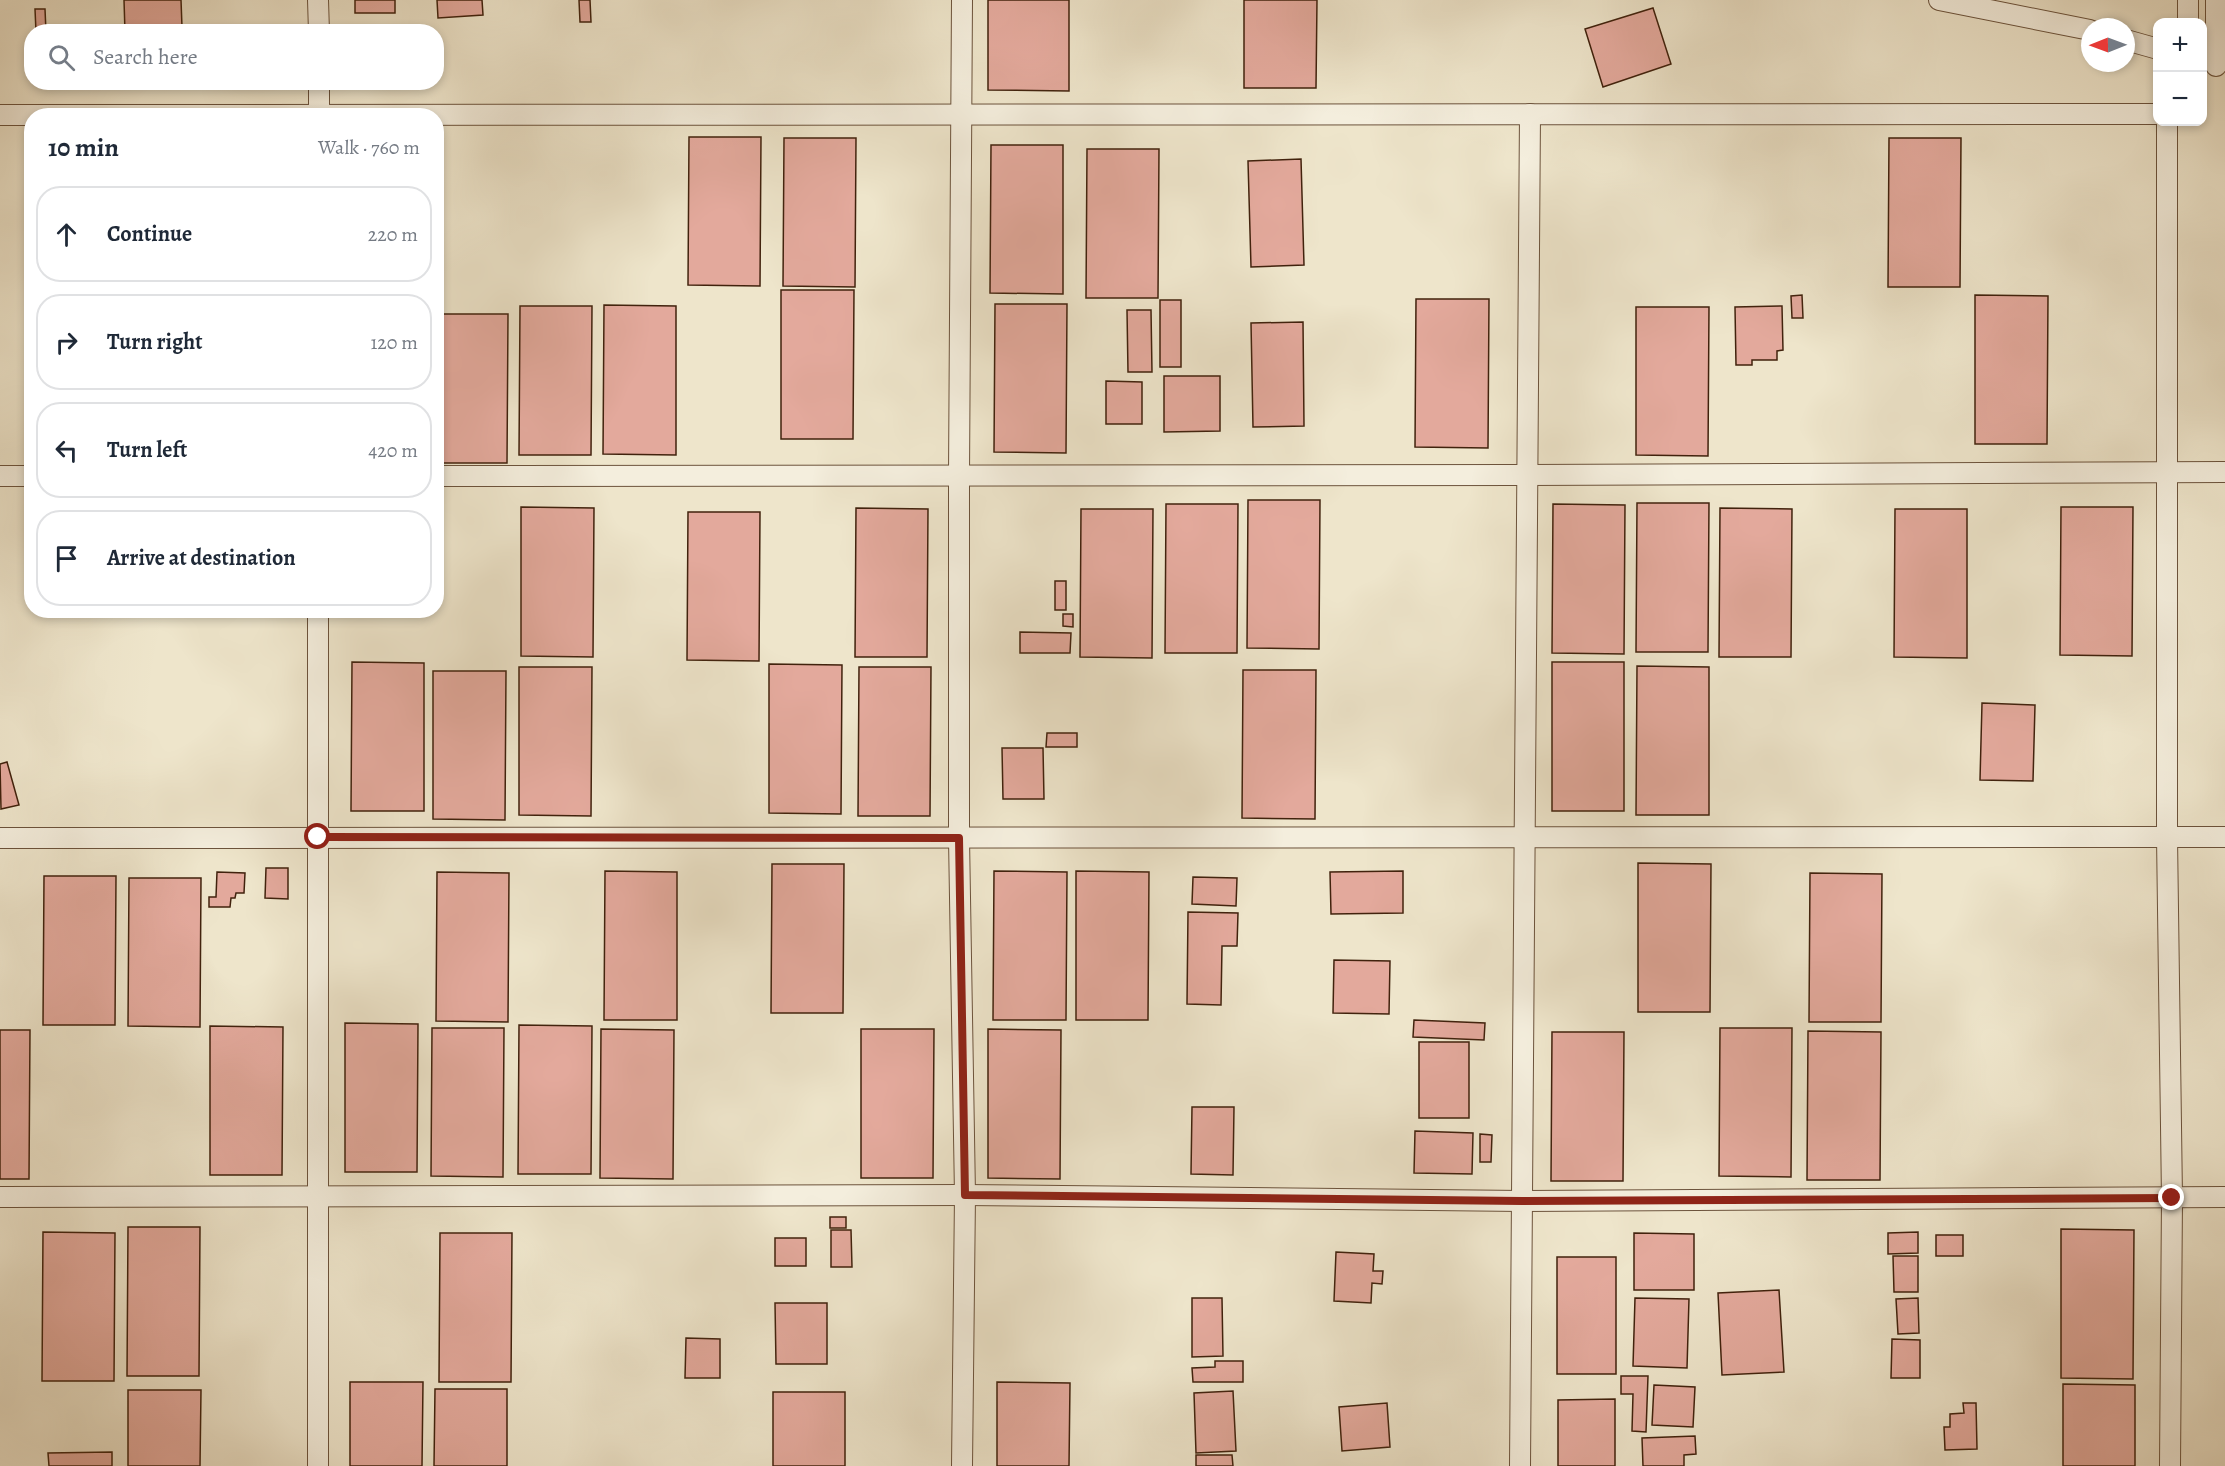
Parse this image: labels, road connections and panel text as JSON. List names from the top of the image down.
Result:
{
  "north": "left",
  "page": {
    "map_buttons": ["+", "−"],
    "search": "Search here",
    "heading": ["10 min", "Walk · 760 m"],
    "list": [
      ["Continue", "220 m"],
      ["Turn right", "120 m"],
      ["Turn left", "420 m"],
      "Arrive at destination"
    ]
  }
}
